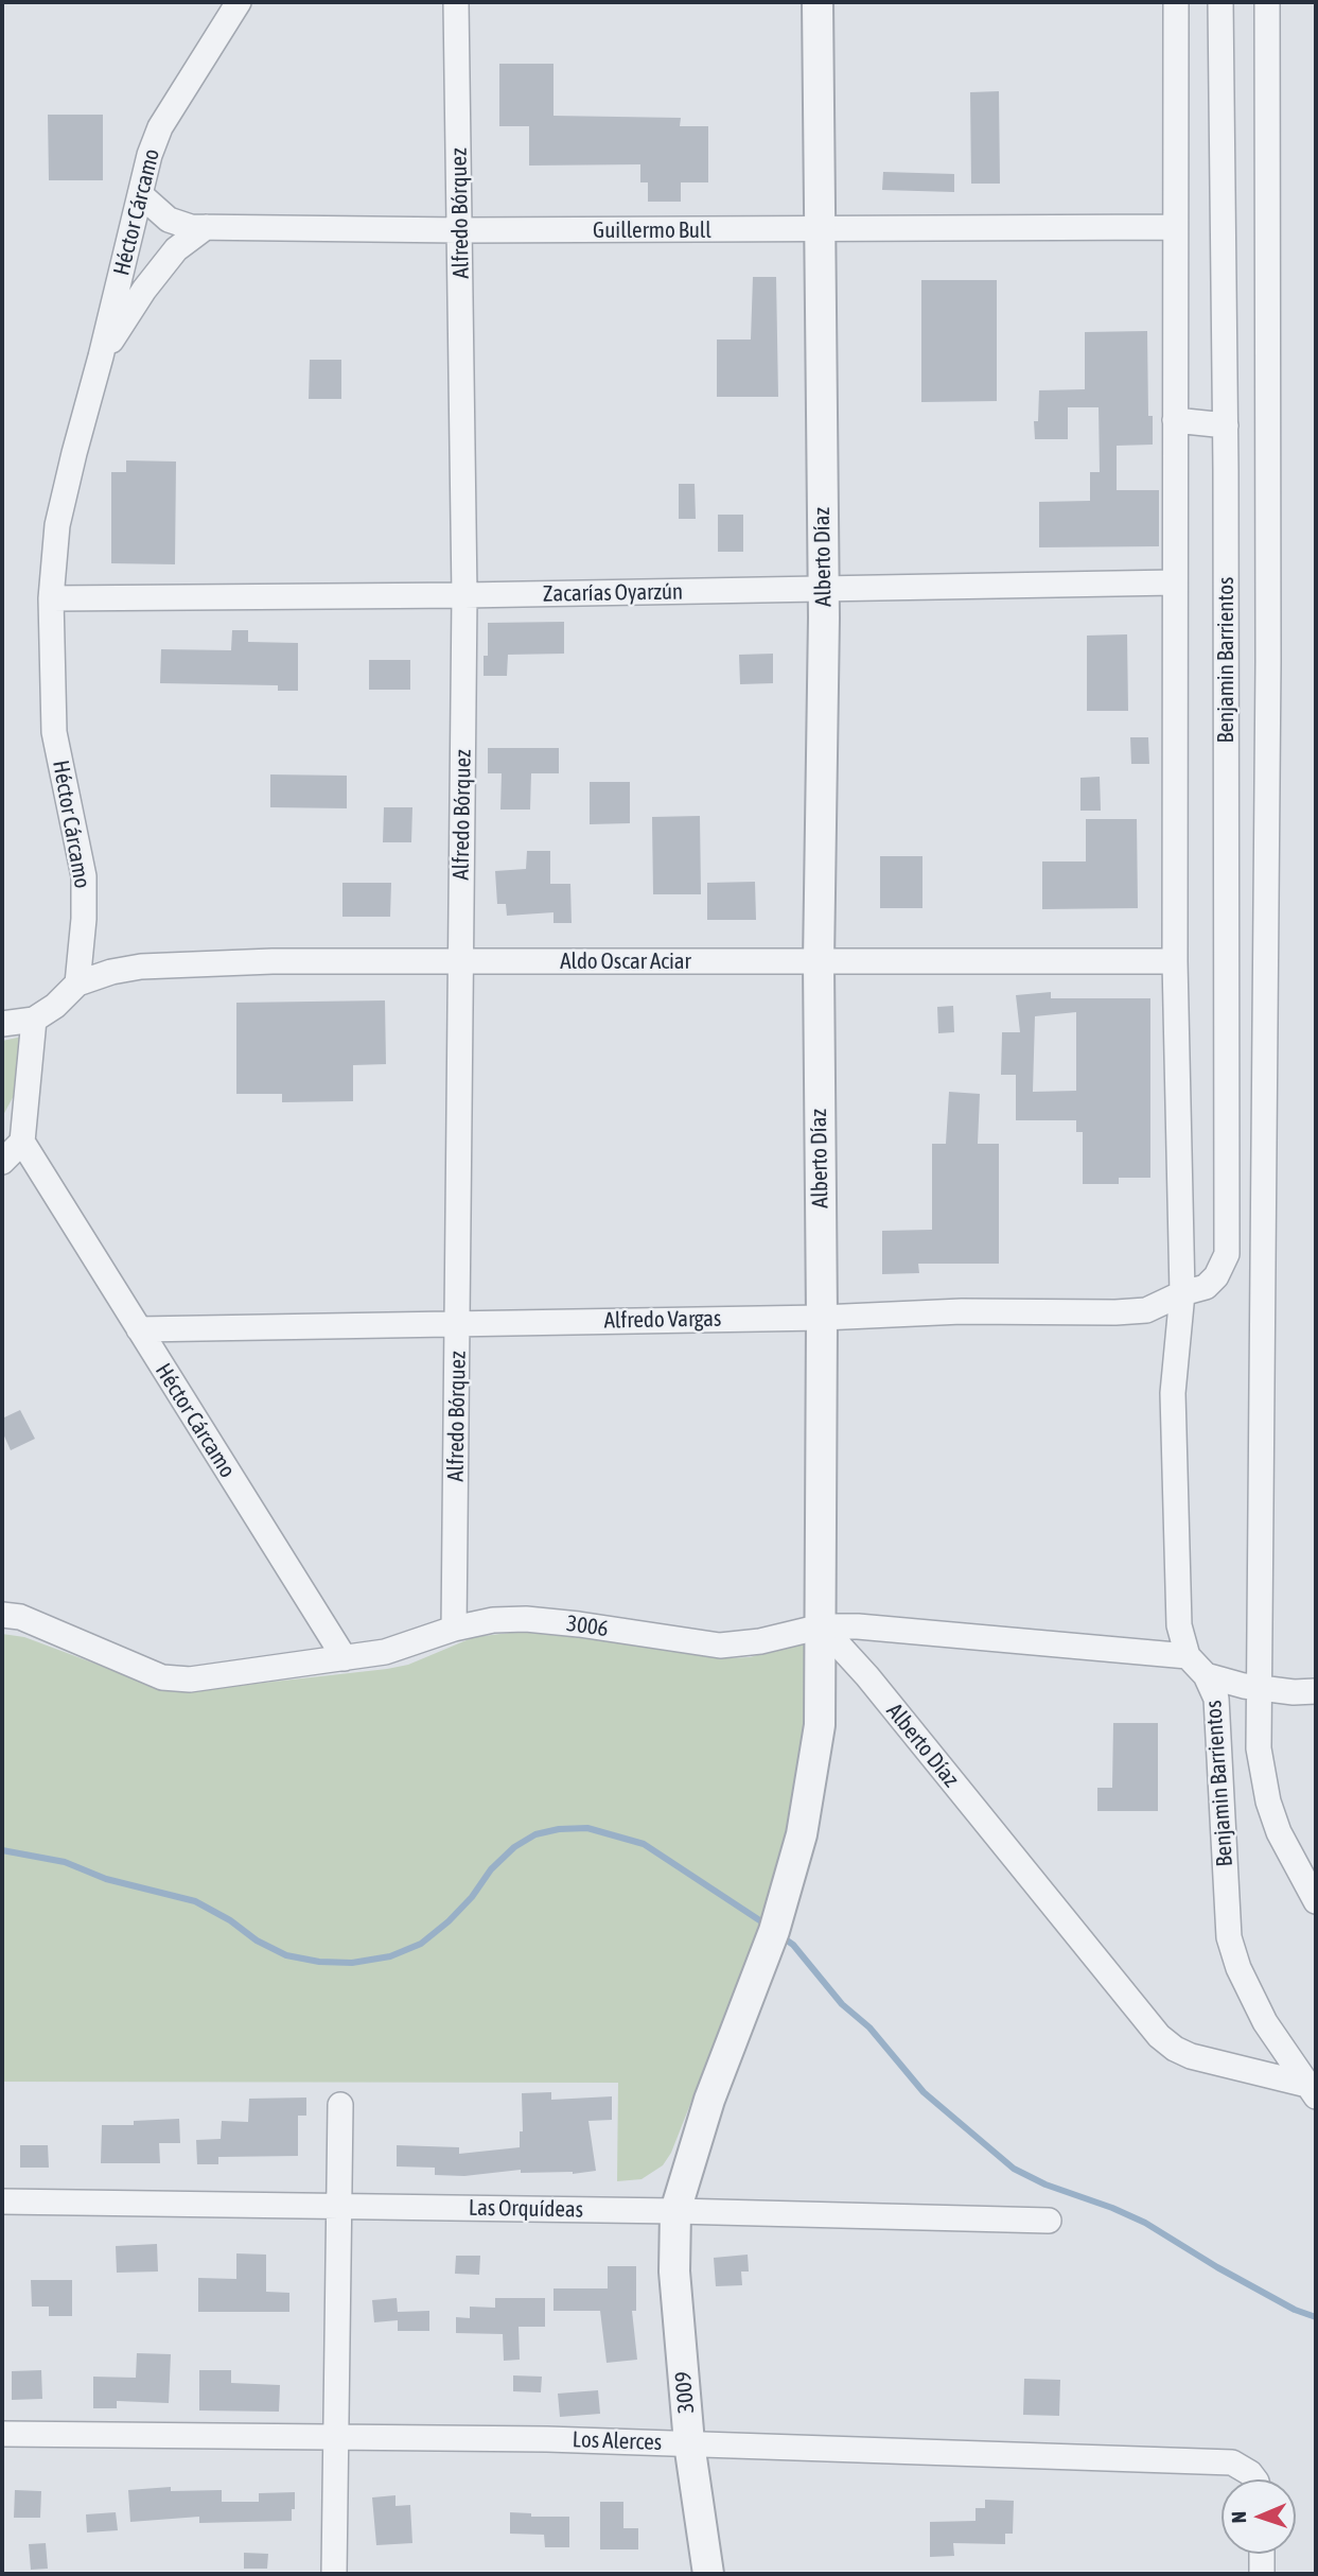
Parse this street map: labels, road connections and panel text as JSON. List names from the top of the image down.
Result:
{
  "streets": {
    "street": [
      "Héctor Cárcamo",
      "Alfredo Bórquez",
      "Guillermo Bull",
      "Alberto Díaz",
      "Zacarías Oyarzún",
      "Benjamin Barrientos",
      "Aldo Oscar Aciar",
      "Alfredo Vargas",
      "3006",
      "Las Orquídeas",
      "3009",
      "Los Alerces"
    ]
  },
  "crossings": [
    ["Héctor Cárcamo", "Guillermo Bull"],
    ["Héctor Cárcamo", "Zacarías Oyarzún"],
    ["Héctor Cárcamo", "Aldo Oscar Aciar"],
    ["Héctor Cárcamo", "Alfredo Vargas"],
    ["Héctor Cárcamo", "3006"],
    ["Alfredo Bórquez", "Guillermo Bull"],
    ["Alfredo Bórquez", "Zacarías Oyarzún"],
    ["Alfredo Bórquez", "Aldo Oscar Aciar"],
    ["Alfredo Bórquez", "Alfredo Vargas"],
    ["Alfredo Bórquez", "3006"],
    ["Guillermo Bull", "Alberto Díaz"],
    ["Alberto Díaz", "Zacarías Oyarzún"],
    ["Alberto Díaz", "Benjamin Barrientos"],
    ["Alberto Díaz", "Aldo Oscar Aciar"],
    ["Alberto Díaz", "Alfredo Vargas"],
    ["Alberto Díaz", "3006"],
    ["Alberto Díaz", "3009"],
    ["Benjamin Barrientos", "Alfredo Vargas"],
    ["Benjamin Barrientos", "3006"],
    ["3006", "3009"],
    ["Las Orquídeas", "3009"],
    ["3009", "Los Alerces"]
  ],
  "north": "left"
}
